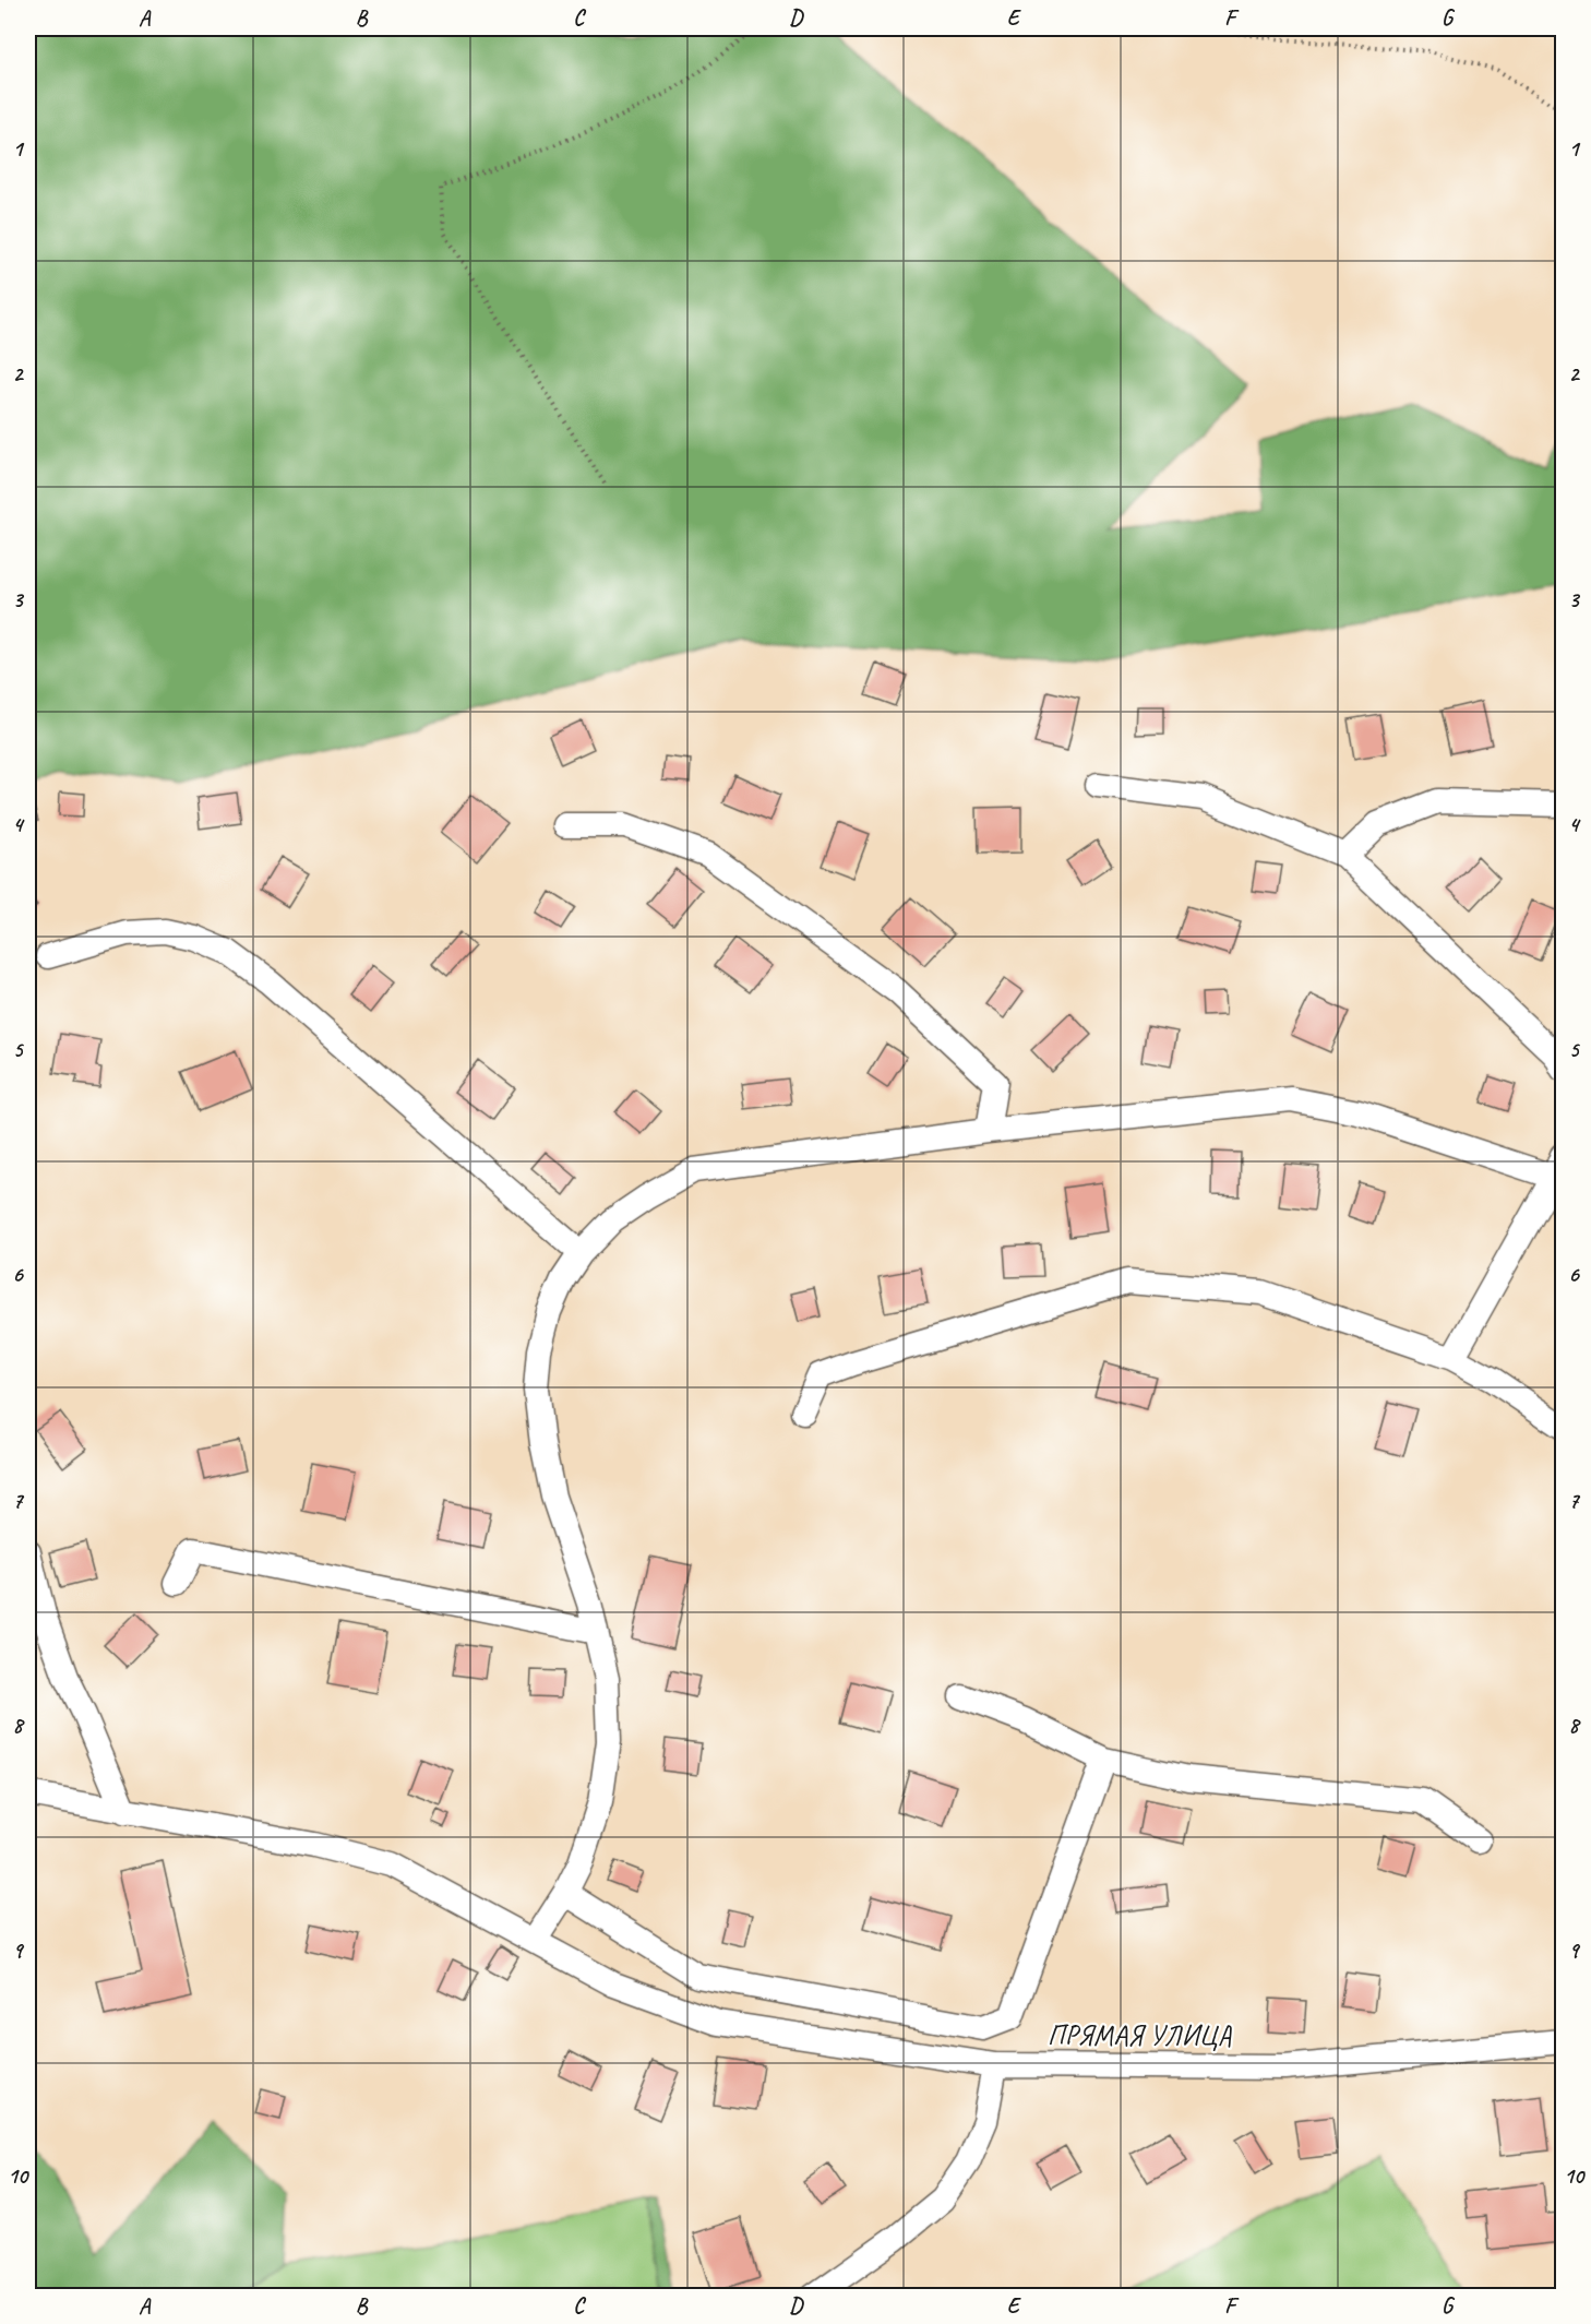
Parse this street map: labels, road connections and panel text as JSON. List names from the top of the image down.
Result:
{
  "streets": {
    "street": ["ПРЯМАЯ УЛИЦА"]
  },
  "grid": {
    "columns": [
      "A",
      "B",
      "C",
      "D",
      "E",
      "F",
      "G"
    ],
    "rows": [
      "1",
      "2",
      "3",
      "4",
      "5",
      "6",
      "7",
      "8",
      "9",
      "10"
    ]
  }
}
